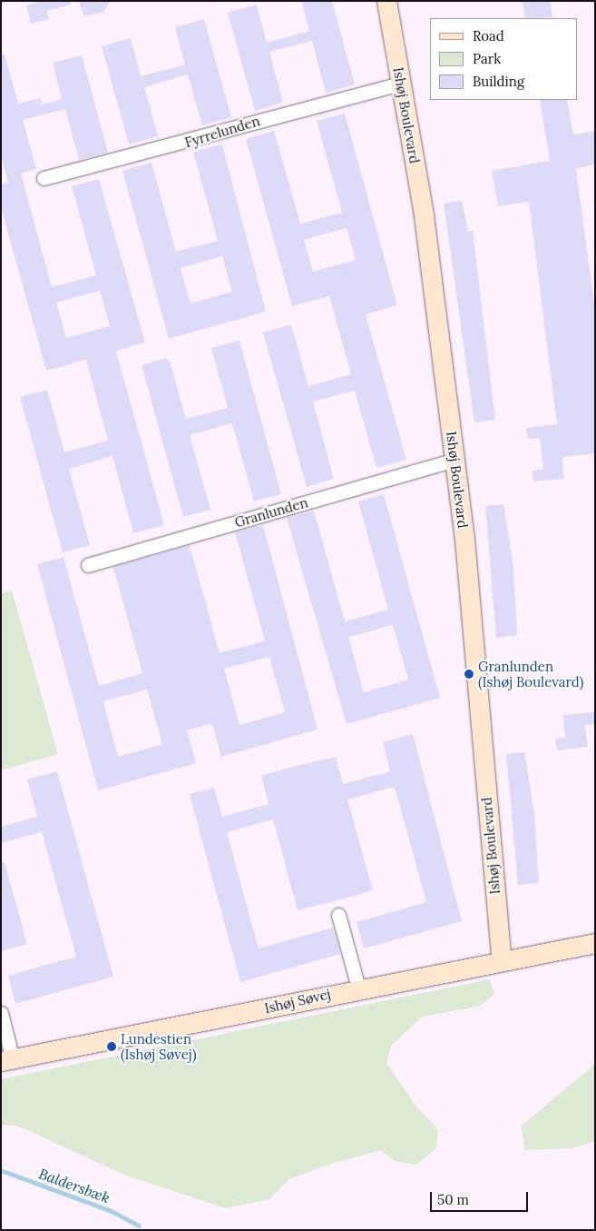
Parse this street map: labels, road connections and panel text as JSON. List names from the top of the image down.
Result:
{
  "streets": {
    "street": [
      "Ishøj Boulevard",
      "Fyrrelunden",
      "Granlunden",
      "Ishøj Søvej"
    ]
  },
  "crossings": [
    ["Ishøj Boulevard", "Fyrrelunden"],
    ["Ishøj Boulevard", "Granlunden"],
    ["Ishøj Boulevard", "Ishøj Søvej"]
  ],
  "water": ["Baldersbæk"],
  "places": ["Granlunden (Ishøj Boulevard)", "Lundestien (Ishøj Søvej)"],
  "legend": ["Road", "Park", "Building"],
  "scale_bar": "50 m"
}
